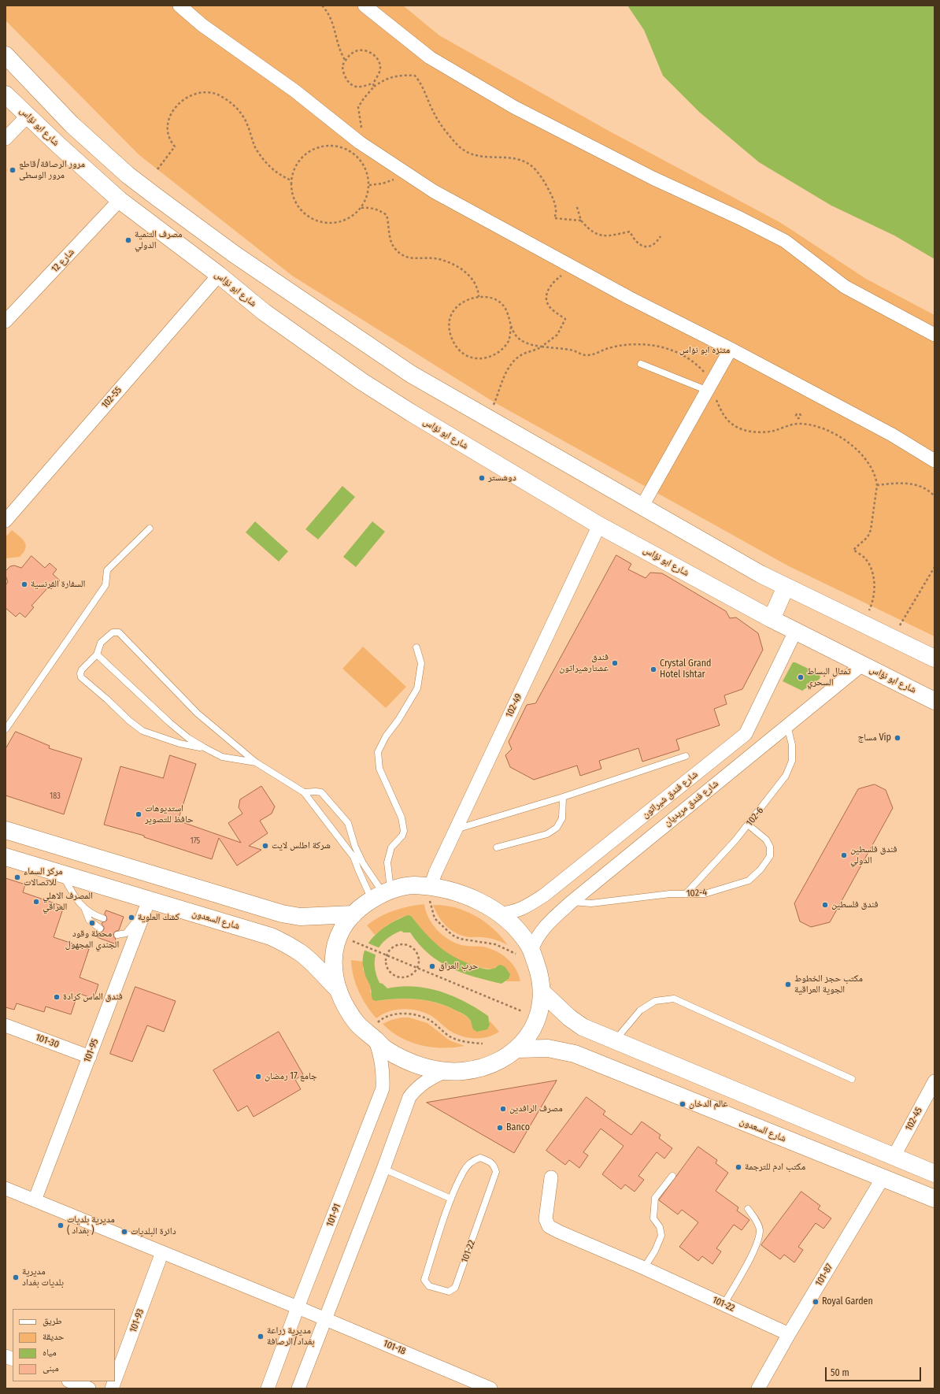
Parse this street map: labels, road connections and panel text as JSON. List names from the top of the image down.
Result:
{
  "streets": {
    "main road": ["شارع ابو نؤاس", "شارع السعدون"],
    "street": [
      "شارع 12",
      "102-55",
      "102-49",
      "شارع فندق شيراتون",
      "شارع فندق مريديان",
      "101-30",
      "101-95",
      "102-45",
      "101-91",
      "101-22",
      "101-87",
      "101-93",
      "101-18"
    ],
    "lane": ["102-6", "102-4"]
  },
  "crossings": [
    ["شارع ابو نؤاس", "شارع 12"],
    ["شارع ابو نؤاس", "102-55"],
    ["شارع ابو نؤاس", "102-49"],
    ["شارع ابو نؤاس", "شارع فندق شيراتون"],
    ["شارع ابو نؤاس", "شارع فندق مريديان"],
    ["شارع فندق مريديان", "102-6"],
    ["شارع فندق مريديان", "102-4"],
    ["102-6", "102-4"],
    ["شارع السعدون", "101-95"],
    ["شارع السعدون", "101-87"],
    ["101-30", "101-95"],
    ["101-95", "101-18"],
    ["101-91", "101-18"],
    ["101-22", "101-87"],
    ["101-93", "101-18"]
  ],
  "parks": ["متنزه ابو نؤاس"],
  "places": [
    "مرور الرصافة/قاطع مرور الوسطى",
    "مصرف التنمية الدولي",
    "دوشستر",
    "السفارة الفرنسية",
    "فندق عشتارشيراتون",
    "Crystal Grand Hotel Ishtar",
    "تمثال البساط السحري",
    "مساج Vip",
    "استديوهات حافظ للتصوير",
    "شركة اطلس لايت",
    "فندق فلسطين الدولي",
    "مركز السماء للاتصالات",
    "المصرف الاهلي العراقي",
    "فندق فلسطين",
    "كشك العلوية",
    "محطة وقود الجندي المجهول",
    "حرب العراق",
    "مكتب حجز الخطوط الجوية العراقية",
    "فندق الماس كرادة",
    "جامع 17 رمضان",
    "عالم الدخان",
    "مصرف الرافدين",
    "Banco",
    "مكتب ادم للترجمة",
    "مديرية بلديات ( بغداد )",
    "دائرة البلديات",
    "مديرية بلديات بغداد",
    "Royal Garden",
    "مديرية زراعة بغداد/الرصافة"
  ],
  "house_numbers": ["183", "175"],
  "legend": [
    "طريق",
    "حديقة",
    "مياه",
    "مبنى"
  ],
  "scale_bar": "50 m"
}
